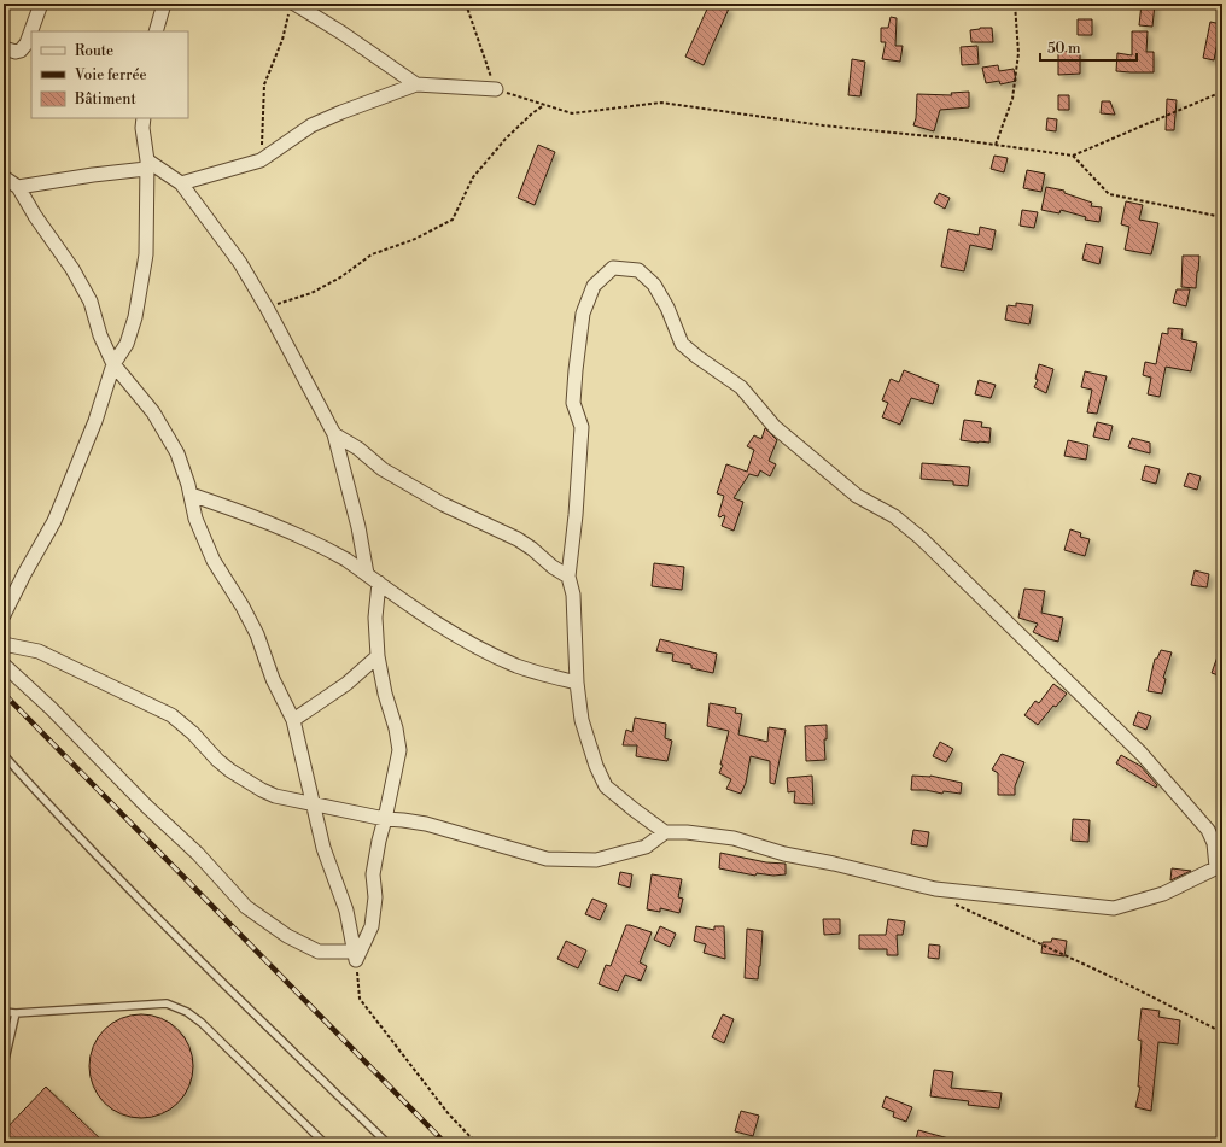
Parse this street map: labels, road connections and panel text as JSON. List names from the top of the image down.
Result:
{
  "legend": ["Route", "Voie ferrée", "Bâtiment"],
  "scale_bar": "50 m"
}
